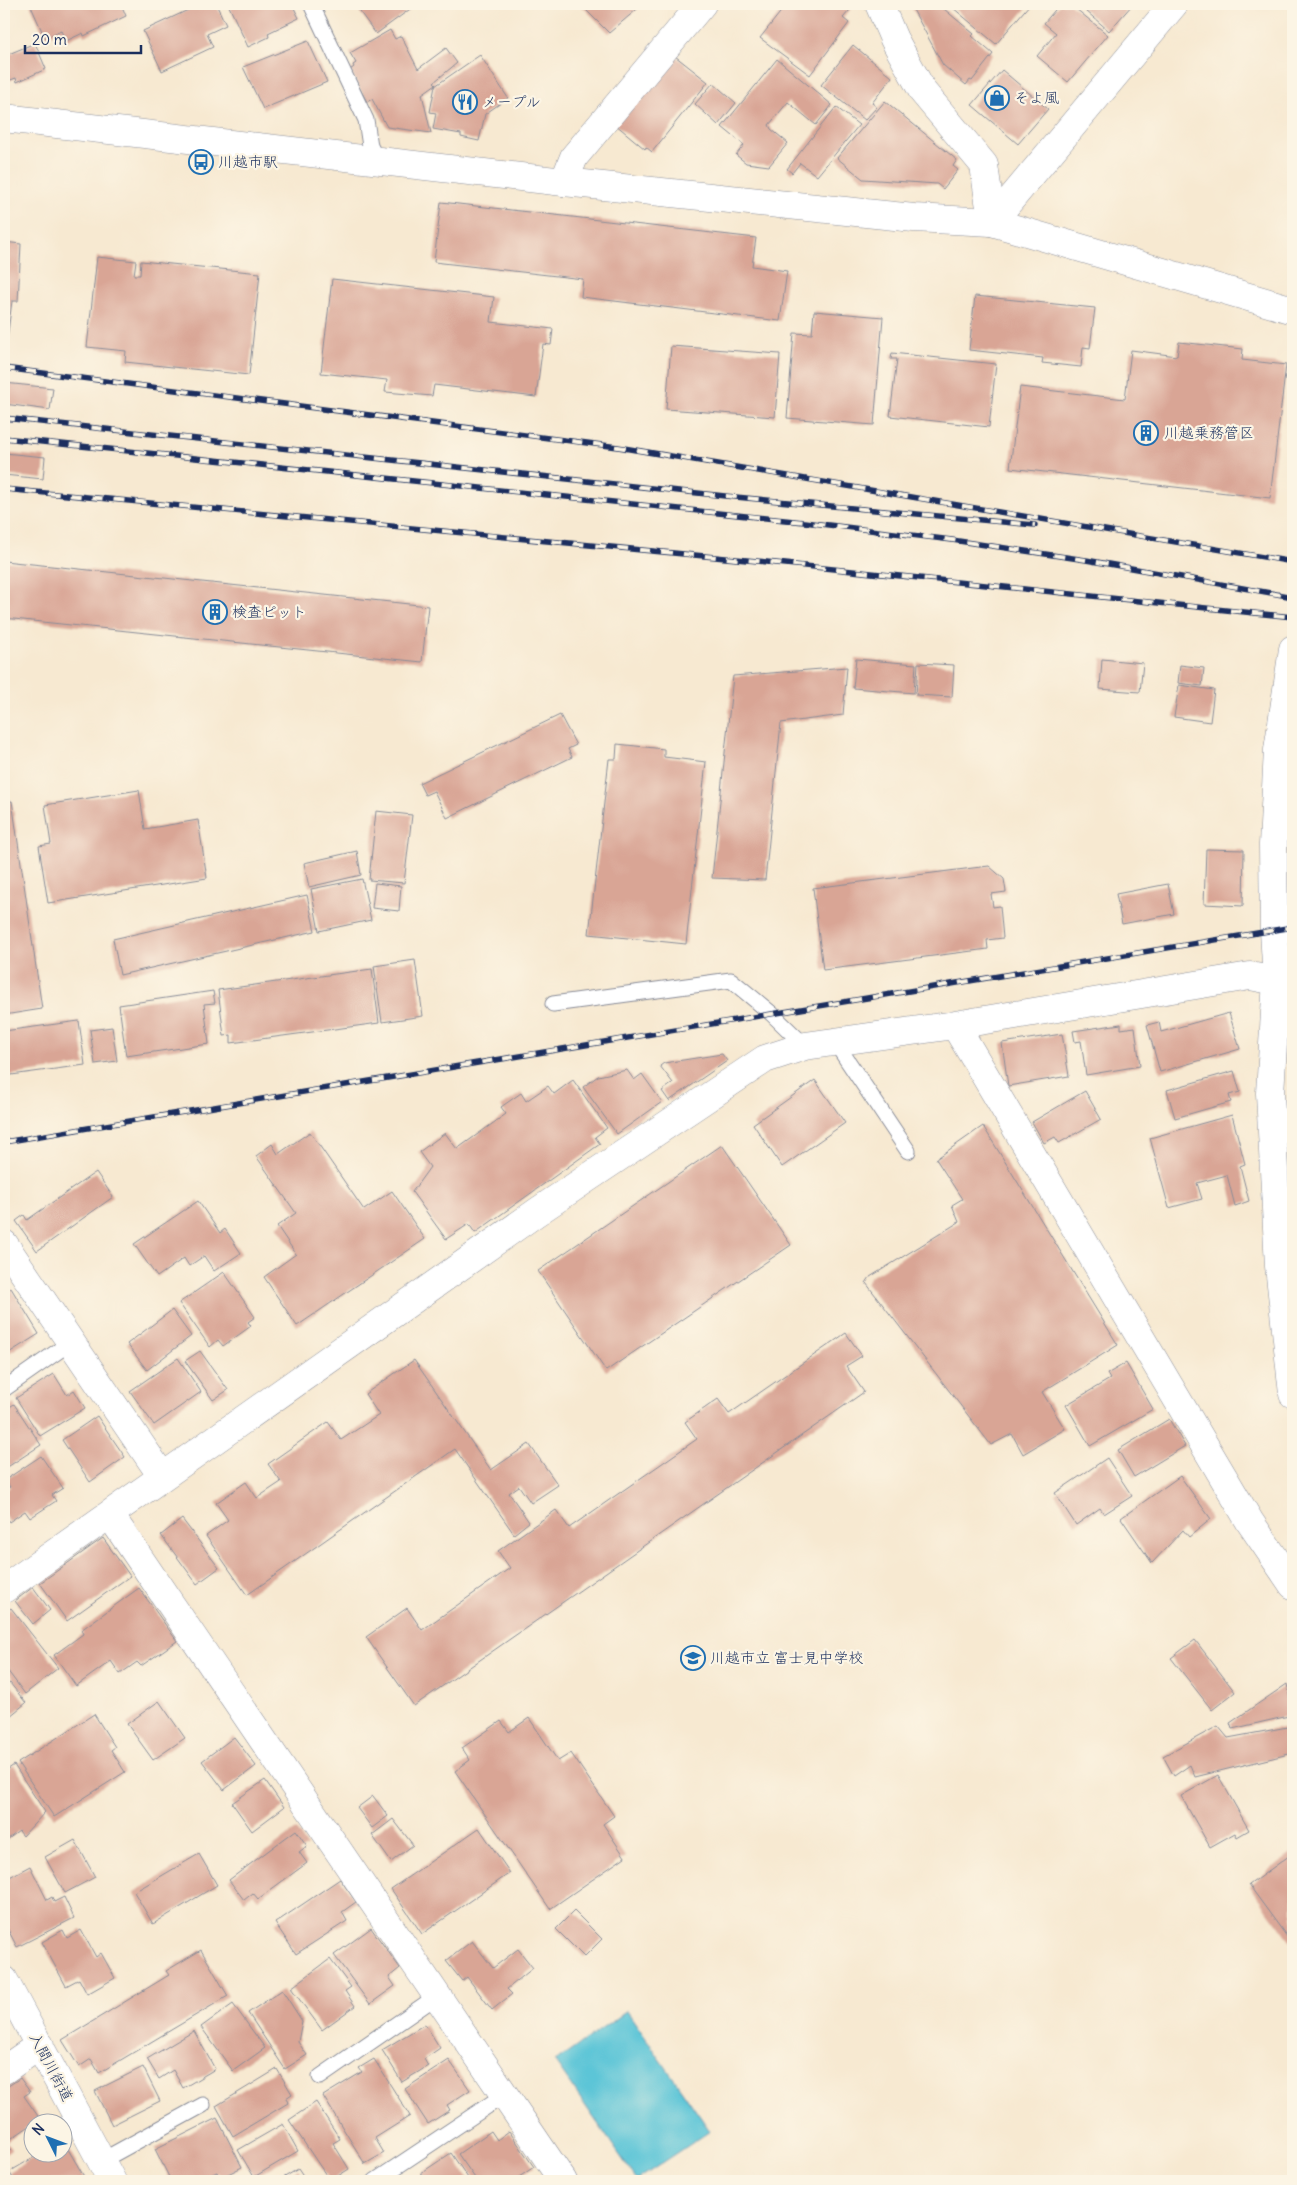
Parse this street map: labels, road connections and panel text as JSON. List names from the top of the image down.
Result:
{
  "streets": {
    "street": ["入間川街道"]
  },
  "places": {
    "shop": ["そよ風"],
    "restaurant": ["メープル"],
    "bus stop": ["川越市駅"],
    "building": ["川越乗務管区", "検査ピット"],
    "school or university": ["川越市立 富士見中学校"]
  },
  "scale_bar": "20 m",
  "north": "top left"
}
